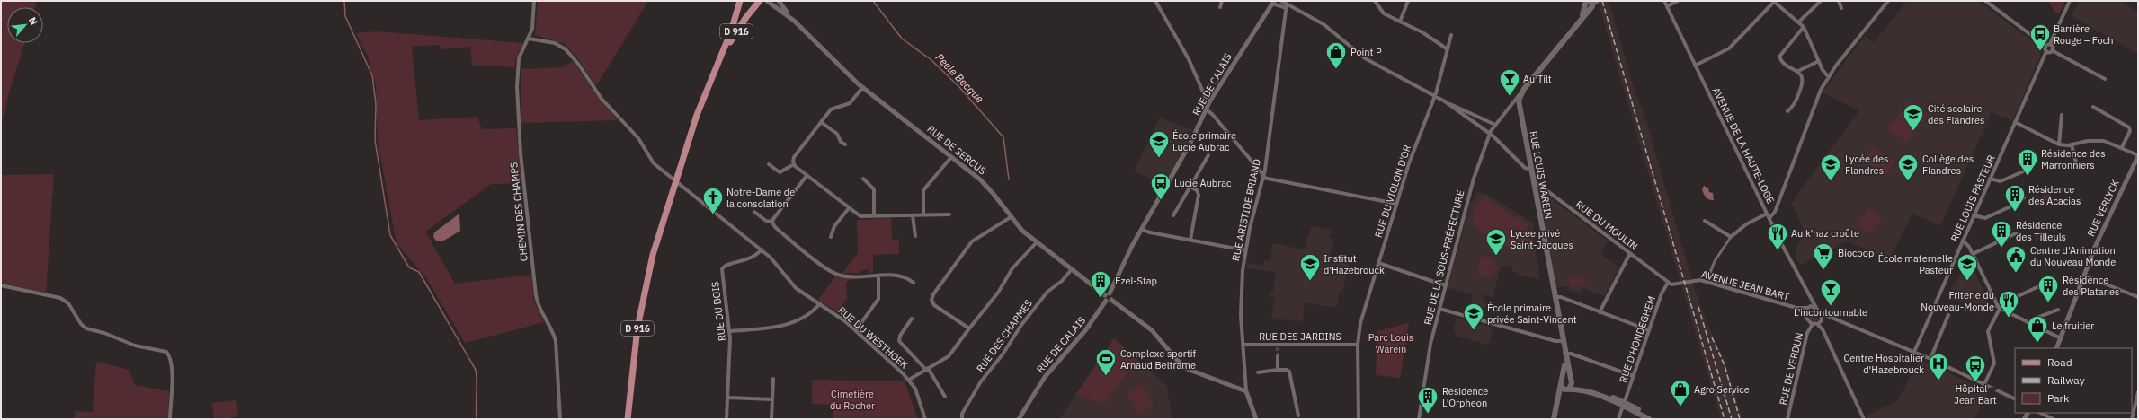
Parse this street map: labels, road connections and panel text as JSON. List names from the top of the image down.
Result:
{
  "streets": {
    "main road": ["D 916", "RUE LOUIS WAREIN"],
    "street": [
      "RUE DE CALAIS",
      "AVENUE DE LA HAUTE-LOGE",
      "RUE DE SERCUS",
      "RUE DU VIOLON D'OR",
      "RUE LOUIS PASTEUR",
      "RUE VERLYCK",
      "RUE ARISTIDE BRIAND",
      "CHEMIN DES CHAMPS",
      "RUE DU MOULIN",
      "RUE DE LA SOUS-PRÉFECTURE",
      "AVENUE JEAN BART",
      "RUE DU BOIS",
      "RUE DES CHARMES",
      "RUE DES JARDINS",
      "RUE DU WESTHOEK",
      "RUE D'HONDEGHEM",
      "RUE DE VERDUN"
    ]
  },
  "crossings": [
    ["D 916", "RUE DU WESTHOEK"],
    ["RUE DE CALAIS", "RUE DE SERCUS"],
    ["AVENUE DE LA HAUTE-LOGE", "AVENUE JEAN BART"],
    ["RUE DE SERCUS", "RUE DES CHARMES"],
    ["RUE LOUIS WAREIN", "RUE DU MOULIN"],
    ["RUE LOUIS WAREIN", "RUE DE LA SOUS-PRÉFECTURE"],
    ["RUE DU VIOLON D'OR", "RUE DES JARDINS"],
    ["RUE ARISTIDE BRIAND", "RUE DES JARDINS"],
    ["CHEMIN DES CHAMPS", "RUE DU WESTHOEK"],
    ["RUE DU MOULIN", "AVENUE JEAN BART"],
    ["RUE DU MOULIN", "RUE D'HONDEGHEM"],
    ["AVENUE JEAN BART", "RUE D'HONDEGHEM"],
    ["AVENUE JEAN BART", "RUE DE VERDUN"],
    ["RUE DU BOIS", "RUE DU WESTHOEK"]
  ],
  "water": ["Peele Becque"],
  "parks": ["Parc Louis Warein", "Cimetière du Rocher"],
  "places": {
    "bus stop": ["Barrière Rouge – Foch", "Lucie Aubrac", "Hôpital – Jean Bart"],
    "shop": ["Point P", "Le fruitier", "Agro Service"],
    "bar": ["Au Tilt", "L'incontournable"],
    "school or university": [
      "Cité scolaire des Flandres",
      "École primaire Lucie Aubrac",
      "Lycée des Flandres",
      "Collège des Flandres",
      "Lycée privé Saint-Jacques",
      "Institut d'Hazebrouck",
      "École maternelle Pasteur",
      "École primaire privée Saint-Vincent"
    ],
    "building": [
      "Résidence des Marronniers",
      "Résidence des Acacias",
      "Résidence des Tilleuls",
      "Ezel-Stap",
      "Résidence des Platanes",
      "Residence L'Orpheon"
    ],
    "church": ["Notre-Dame de la consolation"],
    "restaurant": ["Au k'haz croûte", "Friterie du Nouveau-Monde"],
    "supermarket": ["Biocoop"],
    "public building": ["Centre d'Animation du Nouveau Monde"],
    "sports": ["Complexe sportif Arnaud Beltrame"],
    "hospital": ["Centre Hospitalier d'Hazebrouck"]
  },
  "legend": ["Road", "Railway", "Park"],
  "north": "top right"
}
